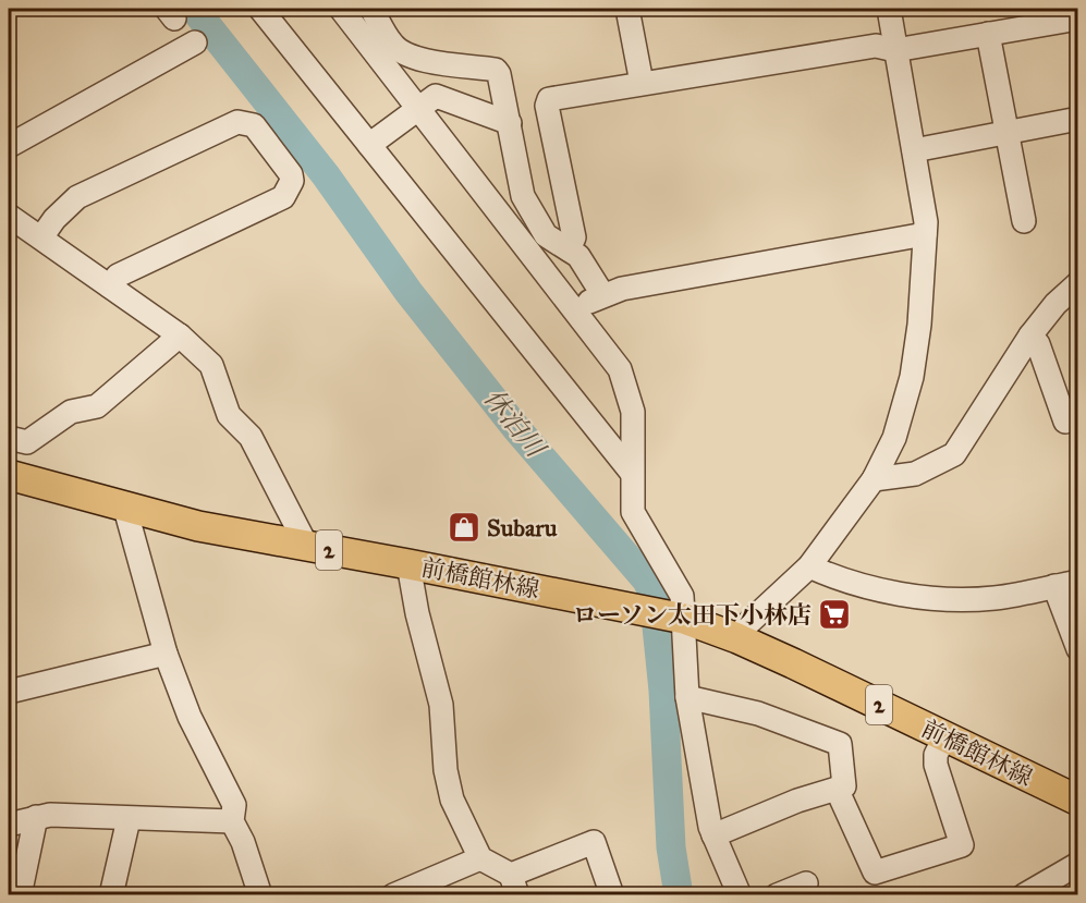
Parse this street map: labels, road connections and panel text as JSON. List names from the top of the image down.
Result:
{
  "streets": {
    "main road": ["2", "前橋館林線"]
  },
  "water": ["休泊川"],
  "places": {
    "shop": ["Subaru"],
    "supermarket": ["ローソン太田下小林店"]
  }
}
